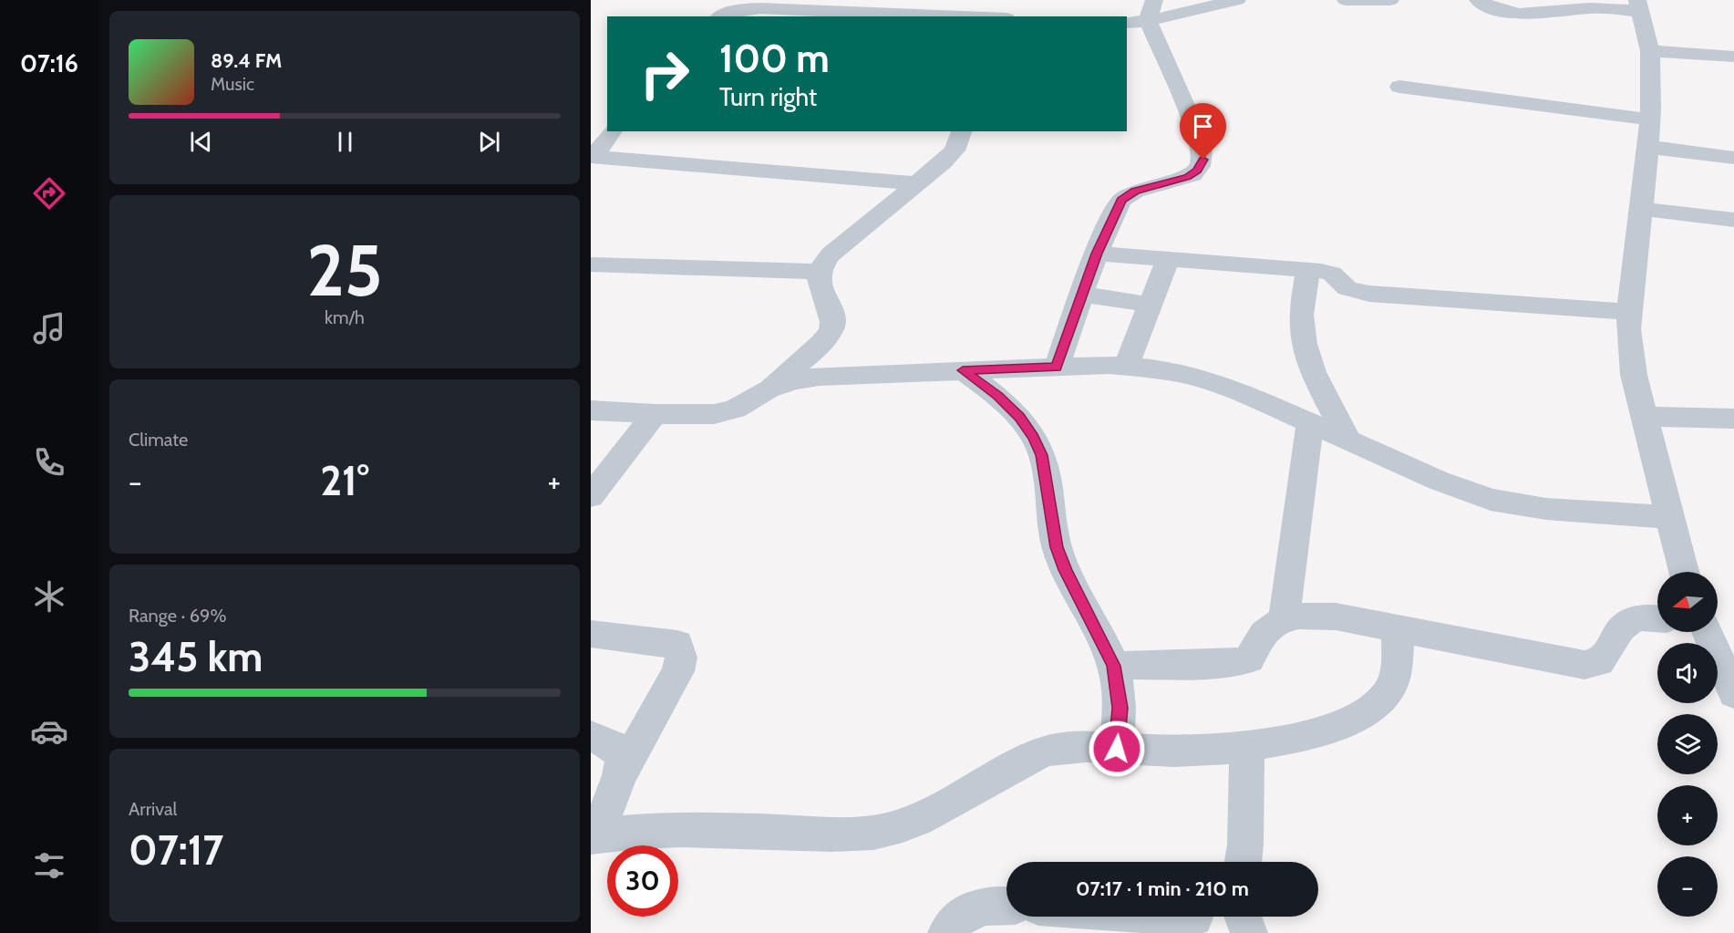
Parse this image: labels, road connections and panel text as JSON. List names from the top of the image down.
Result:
{
  "north": "left",
  "page": {
    "tabs": "07:16",
    "turn": ["100 m", "Turn right"],
    "song": ["89.4 FM", "Music"],
    "tile": [
      ["25", "km/h"],
      "Climate",
      ["Range · 69%", "345 km"],
      ["Arrival", "07:17"]
    ],
    "heat": ["−", "21°", "+"],
    "map_buttons": ["+", "−"],
    "limit": "30",
    "trip": "07:17 · 1 min · 210 m"
  }
}
